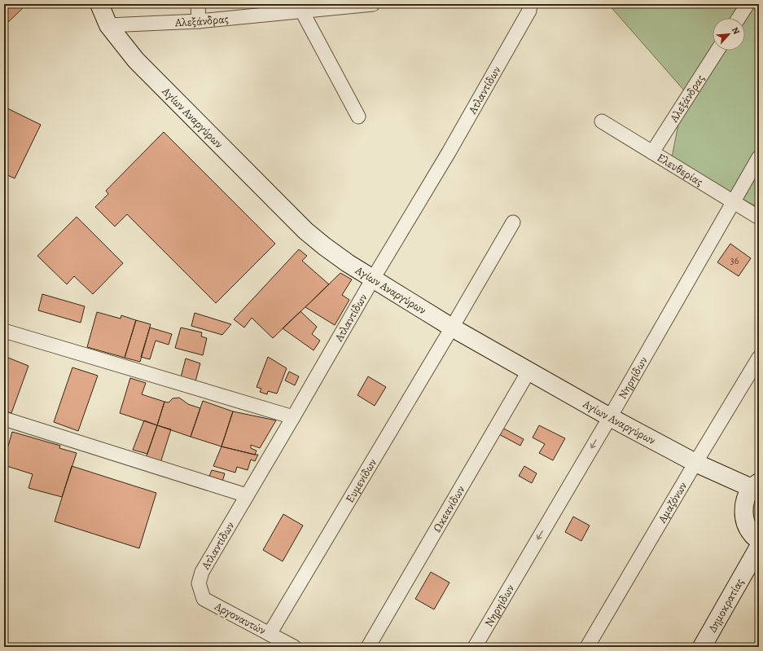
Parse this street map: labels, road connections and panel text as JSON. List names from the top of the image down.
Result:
{
  "streets": {
    "street": [
      "Αλεξάνδρας",
      "Ατλαντίδων",
      "Αγίων Αναργύρων",
      "Ελευθερίας",
      "Νηρηίδων",
      "Ευμενίδων",
      "Αμαζόνων",
      "Ωκεανίδων",
      "Δημοκρατίας",
      "Αργοναυτών"
    ]
  },
  "crossings": [
    ["Αλεξάνδρας", "Αγίων Αναργύρων"],
    ["Αλεξάνδρας", "Ελευθερίας"],
    ["Ατλαντίδων", "Αγίων Αναργύρων"],
    ["Ατλαντίδων", "Αργοναυτών"],
    ["Αγίων Αναργύρων", "Νηρηίδων"],
    ["Αγίων Αναργύρων", "Ευμενίδων"],
    ["Αγίων Αναργύρων", "Αμαζόνων"],
    ["Αγίων Αναργύρων", "Ωκεανίδων"],
    ["Ελευθερίας", "Νηρηίδων"],
    ["Ευμενίδων", "Αργοναυτών"]
  ],
  "one_way": ["Νηρηίδων"],
  "house_numbers": ["36"],
  "north": "top right"
}
